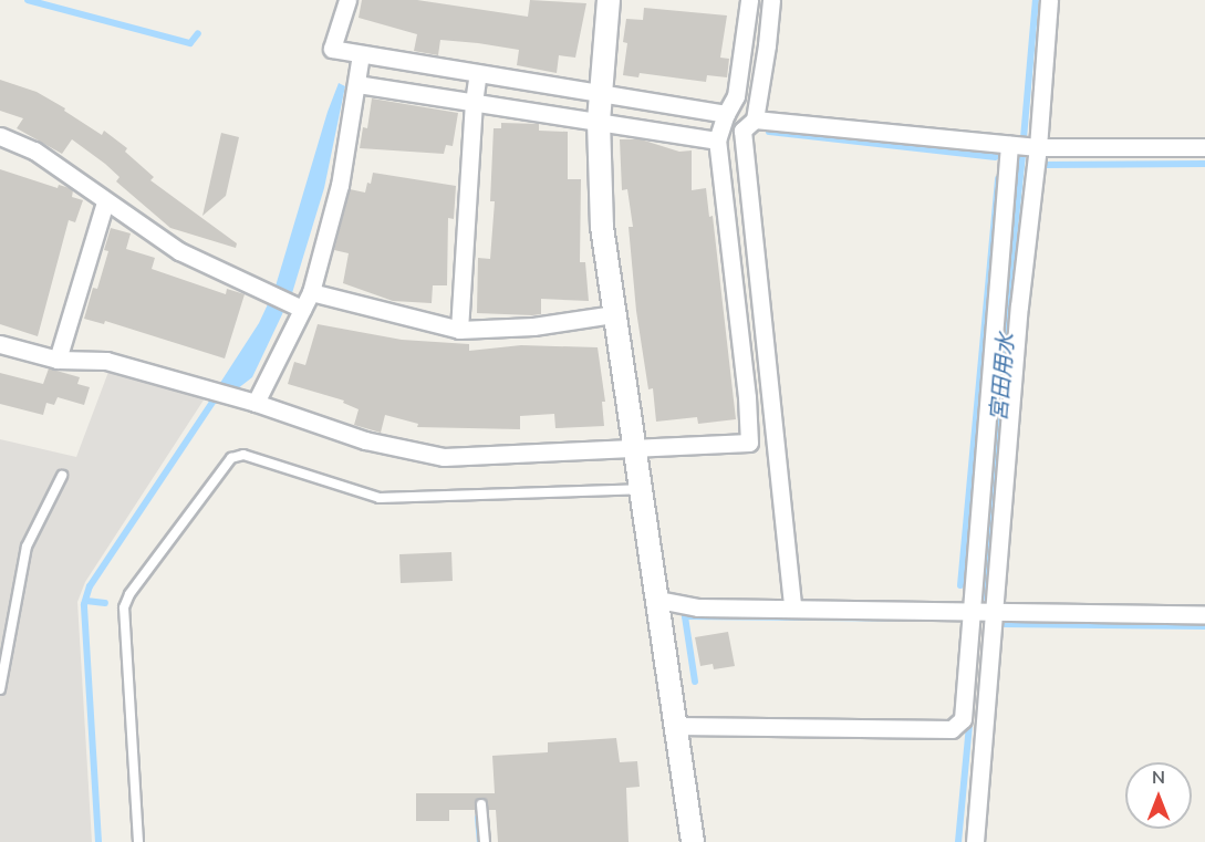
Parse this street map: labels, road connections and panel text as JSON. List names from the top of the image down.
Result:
{
  "water": ["宮田用水"],
  "north": "top"
}
